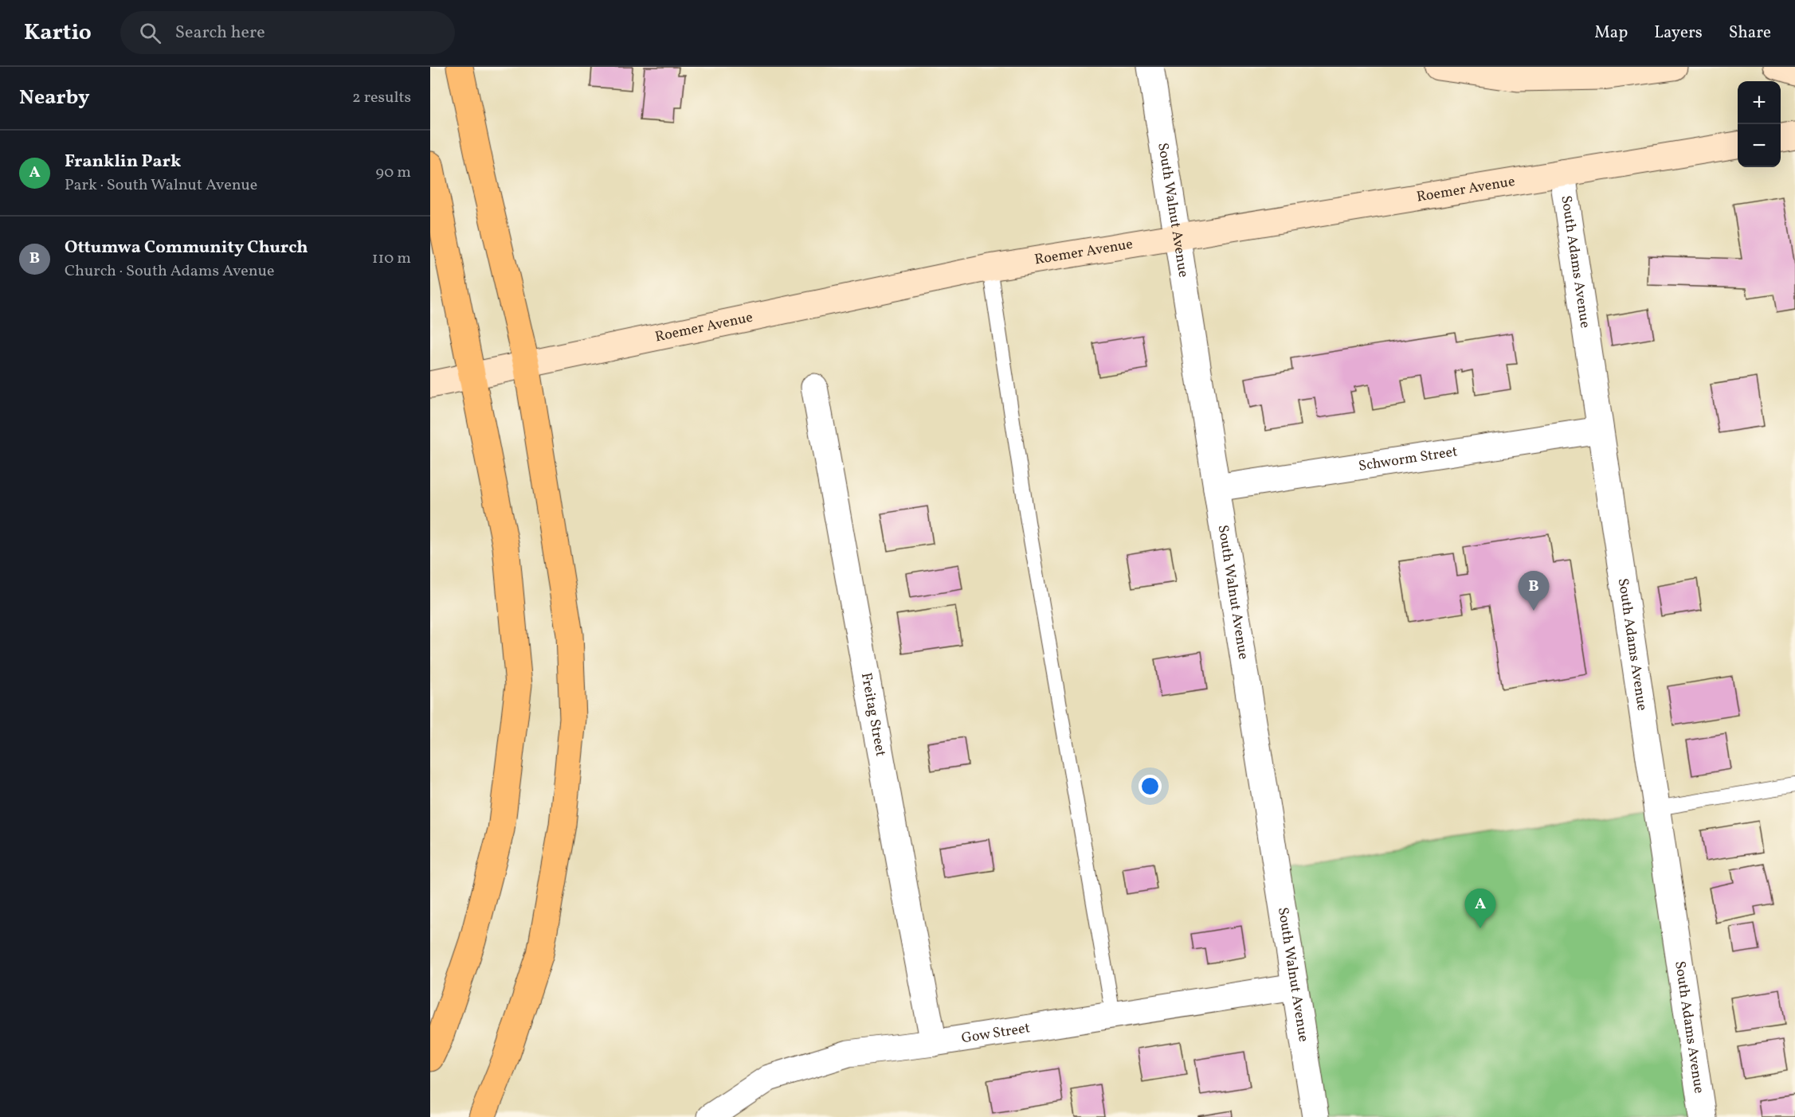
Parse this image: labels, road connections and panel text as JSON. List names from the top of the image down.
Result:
{
  "streets": {
    "main road": ["Roemer Avenue"],
    "street": [
      "South Walnut Avenue",
      "South Adams Avenue",
      "Schworm Street",
      "Freitag Street",
      "Gow Street"
    ]
  },
  "crossings": [
    ["Roemer Avenue", "South Walnut Avenue"],
    ["Roemer Avenue", "South Adams Avenue"],
    ["South Walnut Avenue", "Schworm Street"],
    ["South Walnut Avenue", "Gow Street"],
    ["South Adams Avenue", "Schworm Street"],
    ["Freitag Street", "Gow Street"]
  ],
  "page": {
    "header": "Kartio",
    "search": "Search here",
    "nav": ["Map", "Layers", "Share"],
    "heading": ["Nearby", "2 results"],
    "map_buttons": ["+", "−"],
    "list": [
      {
        "mark": "A",
        "name": "Franklin Park",
        "note": "Park · South Walnut Avenue",
        "value": "90 m"
      },
      {
        "mark": "B",
        "name": "Ottumwa Community Church",
        "note": "Church · South Adams Avenue",
        "value": "110 m"
      }
    ],
    "pins": ["B", "A"]
  }
}
